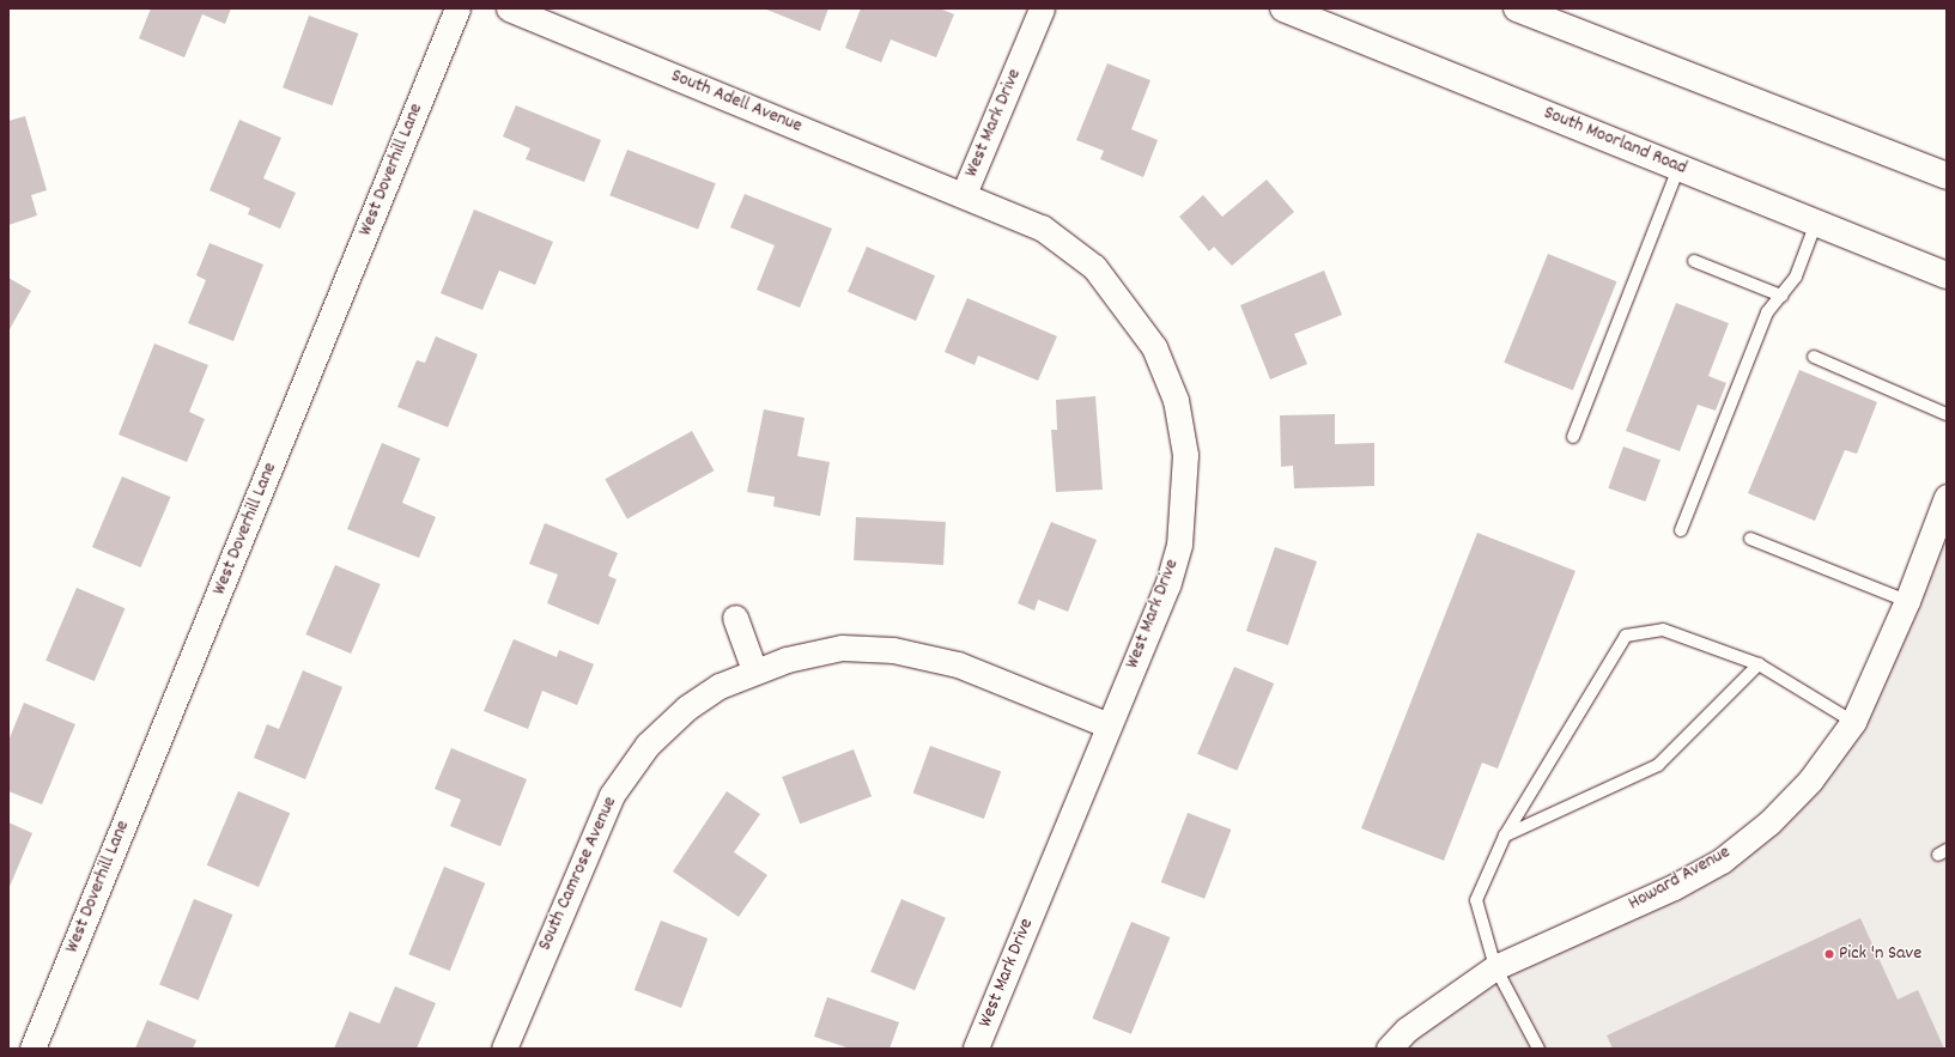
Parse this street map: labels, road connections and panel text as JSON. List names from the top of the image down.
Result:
{
  "streets": {
    "main road": ["South Moorland Road"],
    "street": [
      "South Adell Avenue",
      "West Mark Drive",
      "West Doverhill Lane",
      "South Camrose Avenue",
      "Howard Avenue"
    ]
  },
  "crossings": [
    ["South Adell Avenue", "West Mark Drive"],
    ["West Mark Drive", "South Camrose Avenue"]
  ],
  "places": ["Pick 'n Save"]
}
